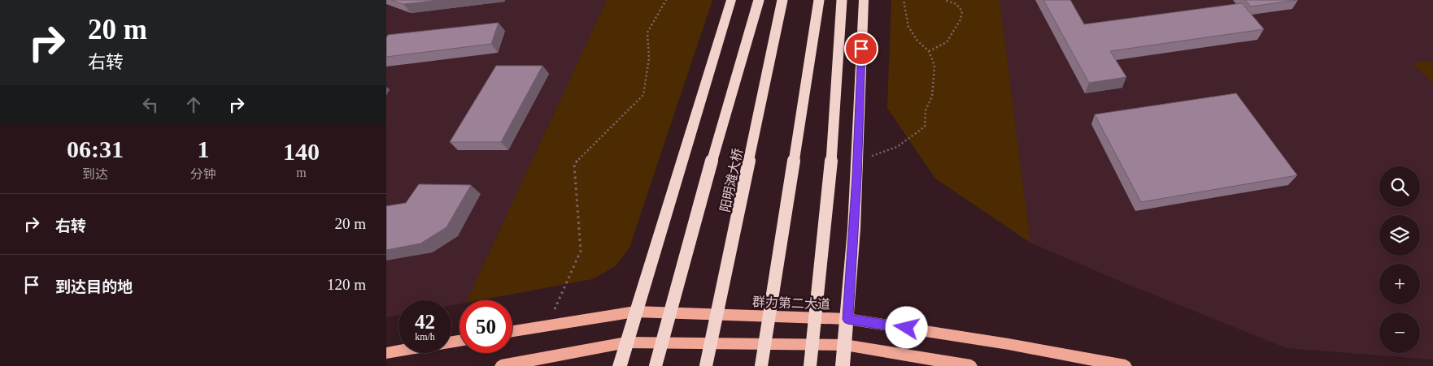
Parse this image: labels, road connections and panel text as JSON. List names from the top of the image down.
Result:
{
  "streets": {
    "highway": ["阳明滩大桥"],
    "main road": ["群力第二大道"]
  },
  "page": {
    "turn": ["20 m", "右转"],
    "eta": [
      "06:31",
      "到达",
      "1",
      "分钟",
      "140",
      "m"
    ],
    "map_buttons": ["+", "−"],
    "list": [
      {
        "name": "右转",
        "value": "20 m"
      },
      {
        "name": "到达目的地",
        "value": "120 m"
      }
    ],
    "speed": "42 km/h",
    "limit": "50"
  }
}
